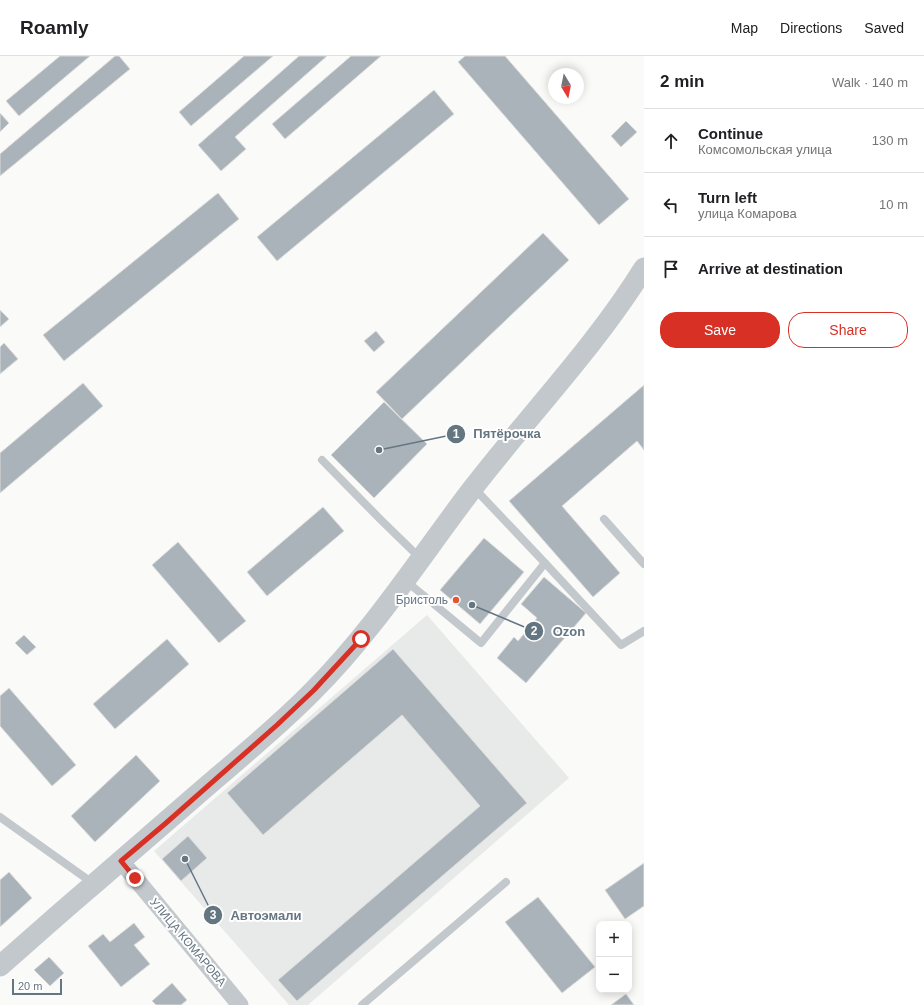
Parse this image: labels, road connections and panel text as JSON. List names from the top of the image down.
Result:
{
  "streets": {
    "street": ["УЛИЦА КОМАРОВА"]
  },
  "places": [
    "Пятёрочка",
    "Бристоль",
    "Ozon",
    "Автоэмали"
  ],
  "scale_bar": "20 m",
  "north": "bottom",
  "page": {
    "header": "Roamly",
    "nav": ["Map", "Directions", "Saved"],
    "heading": ["2 min", "Walk · 140 m"],
    "list": [
      ["Continue", "Комсомольская улица", "130 m"],
      ["Turn left", "улица Комарова", "10 m"],
      "Arrive at destination"
    ],
    "buttons": ["Save", "Share"],
    "map_buttons": ["+", "−"],
    "scale": "20 m"
  }
}
